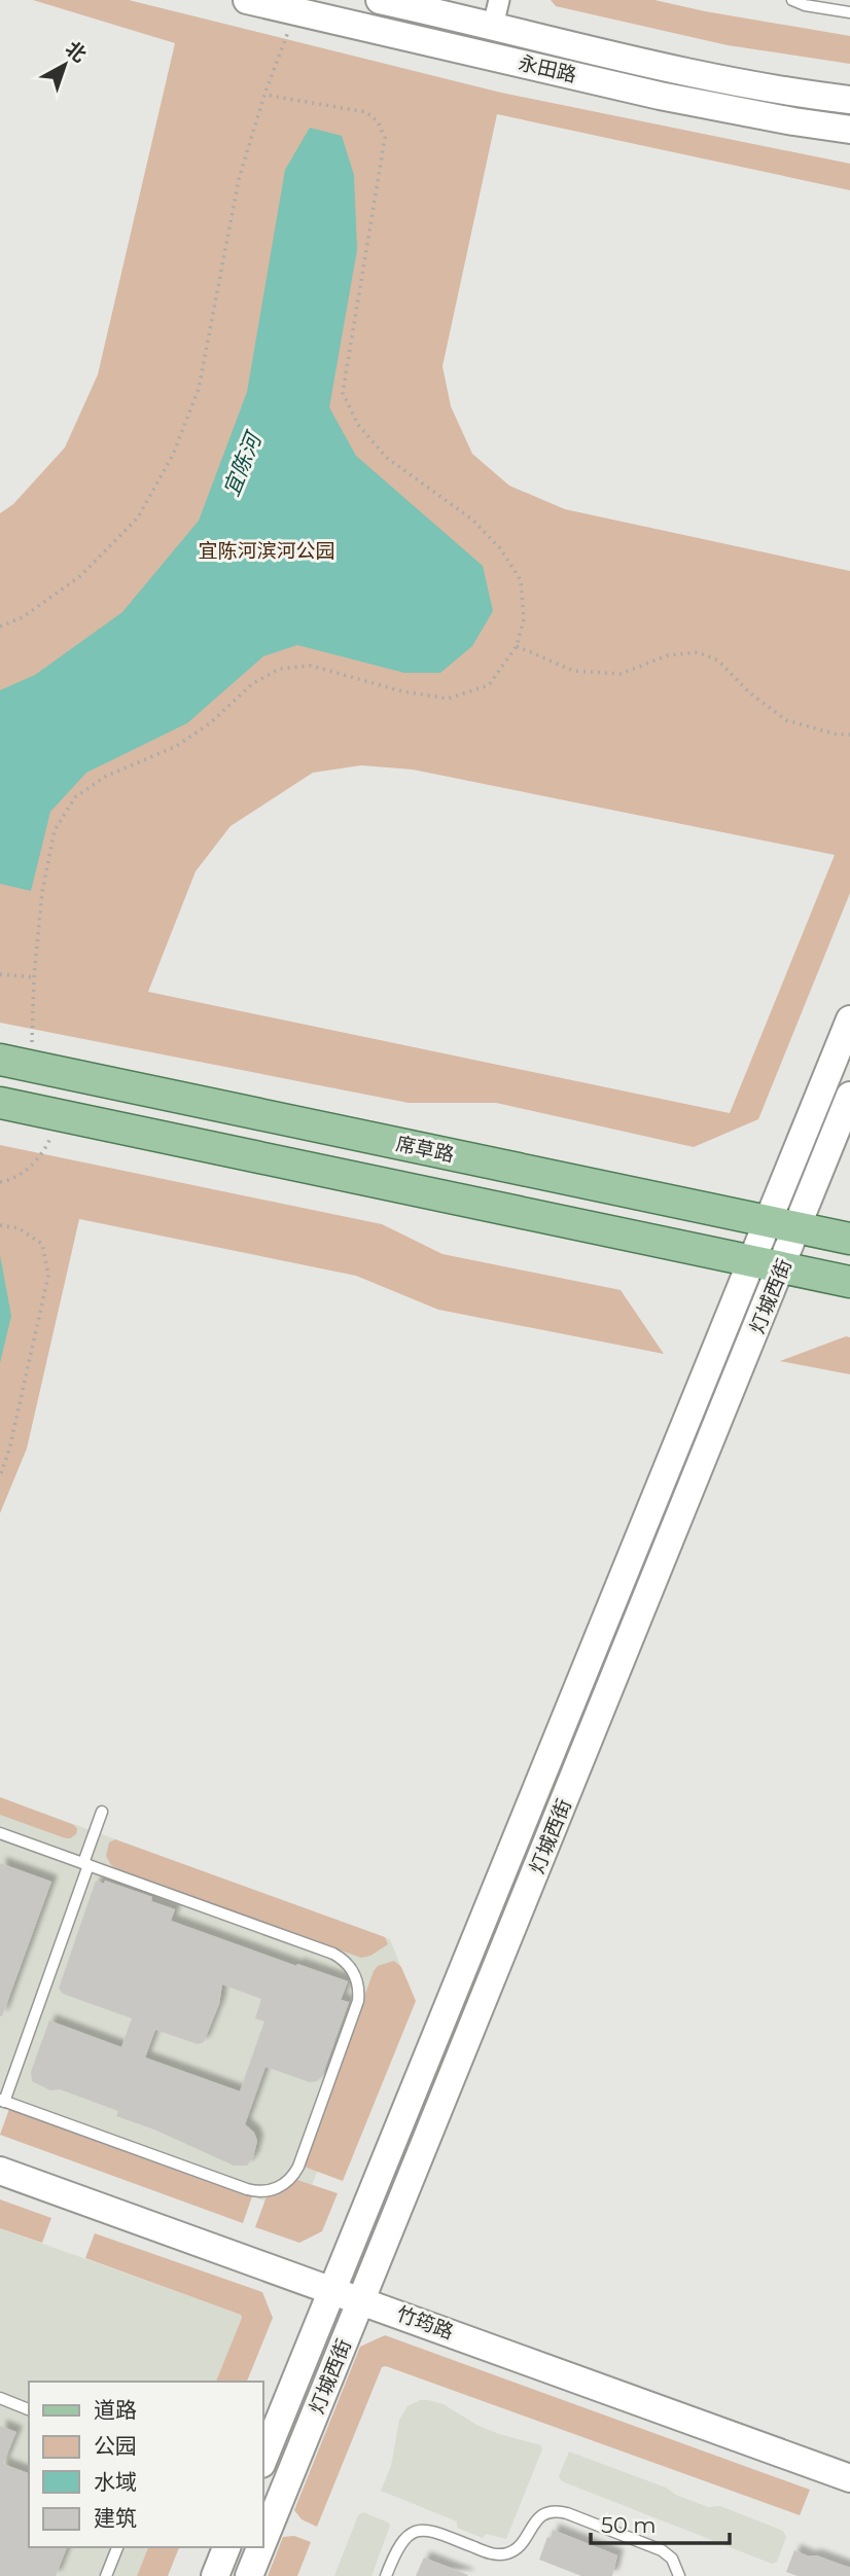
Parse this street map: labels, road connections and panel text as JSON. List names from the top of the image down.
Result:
{
  "streets": {
    "main road": ["席草路"],
    "street": ["永田路", "灯城西街", "竹筠路"]
  },
  "crossings": [
    ["席草路", "灯城西街"],
    ["灯城西街", "竹筠路"]
  ],
  "water": ["宜陈河"],
  "parks": ["宜陈河滨河公园"],
  "legend": [
    "道路",
    "公园",
    "水域",
    "建筑"
  ],
  "scale_bar": "50 m",
  "north": "top right"
}
